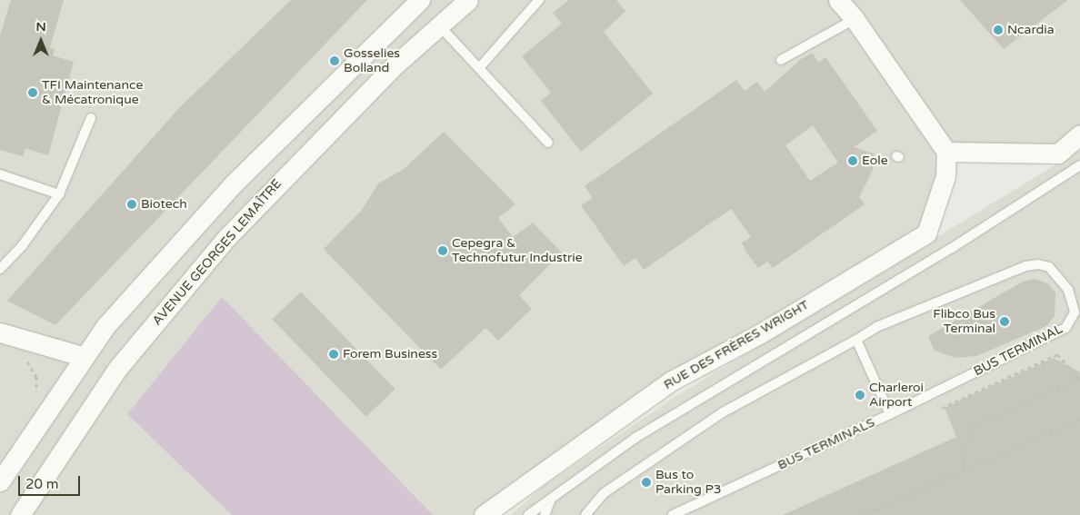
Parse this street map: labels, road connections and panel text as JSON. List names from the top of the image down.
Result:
{
  "streets": {
    "street": ["AVENUE GEORGES LEMAÎTRE", "RUE DES FRÈRES WRIGHT"],
    "lane": ["BUS TERMINAL", "BUS TERMINALS"]
  },
  "crossings": [
    ["BUS TERMINAL", "BUS TERMINALS"]
  ],
  "places": [
    "Ncardia",
    "Gosselies Bolland",
    "TFI Maintenance & Mécatronique",
    "Eole",
    "Biotech",
    "Cepegra & Technofutur Industrie",
    "Flibco Bus Terminal",
    "Forem Business",
    "Charleroi Airport",
    "Bus to Parking P3"
  ],
  "scale_bar": "20 m",
  "north": "top"
}
